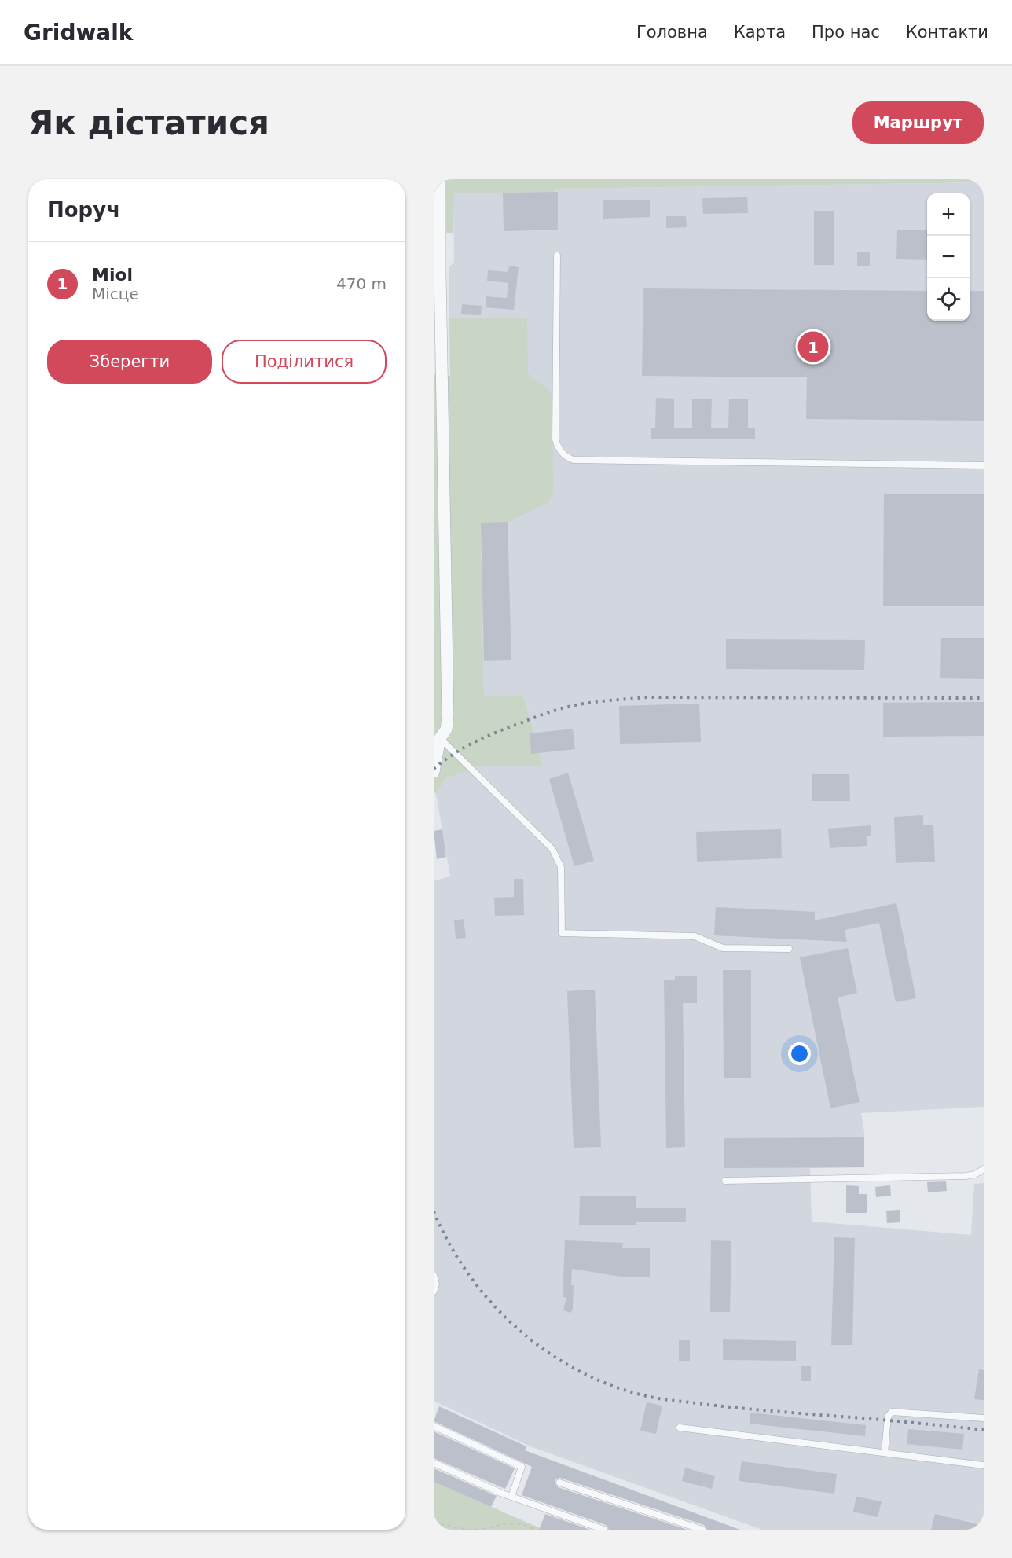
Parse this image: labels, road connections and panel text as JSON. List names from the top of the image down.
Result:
{
  "page": {
    "header": "Gridwalk",
    "nav": [
      "Головна",
      "Карта",
      "Про нас",
      "Контакти"
    ],
    "buttons": [
      "Маршрут",
      ["Зберегти", "Поділитися"]
    ],
    "title": "Як дістатися",
    "heading": "Поруч",
    "map_buttons": ["+", "−"],
    "list": [
      {
        "mark": "1",
        "name": "Miol",
        "note": "Місце",
        "value": "470 m"
      }
    ],
    "pins": "1"
  }
}
